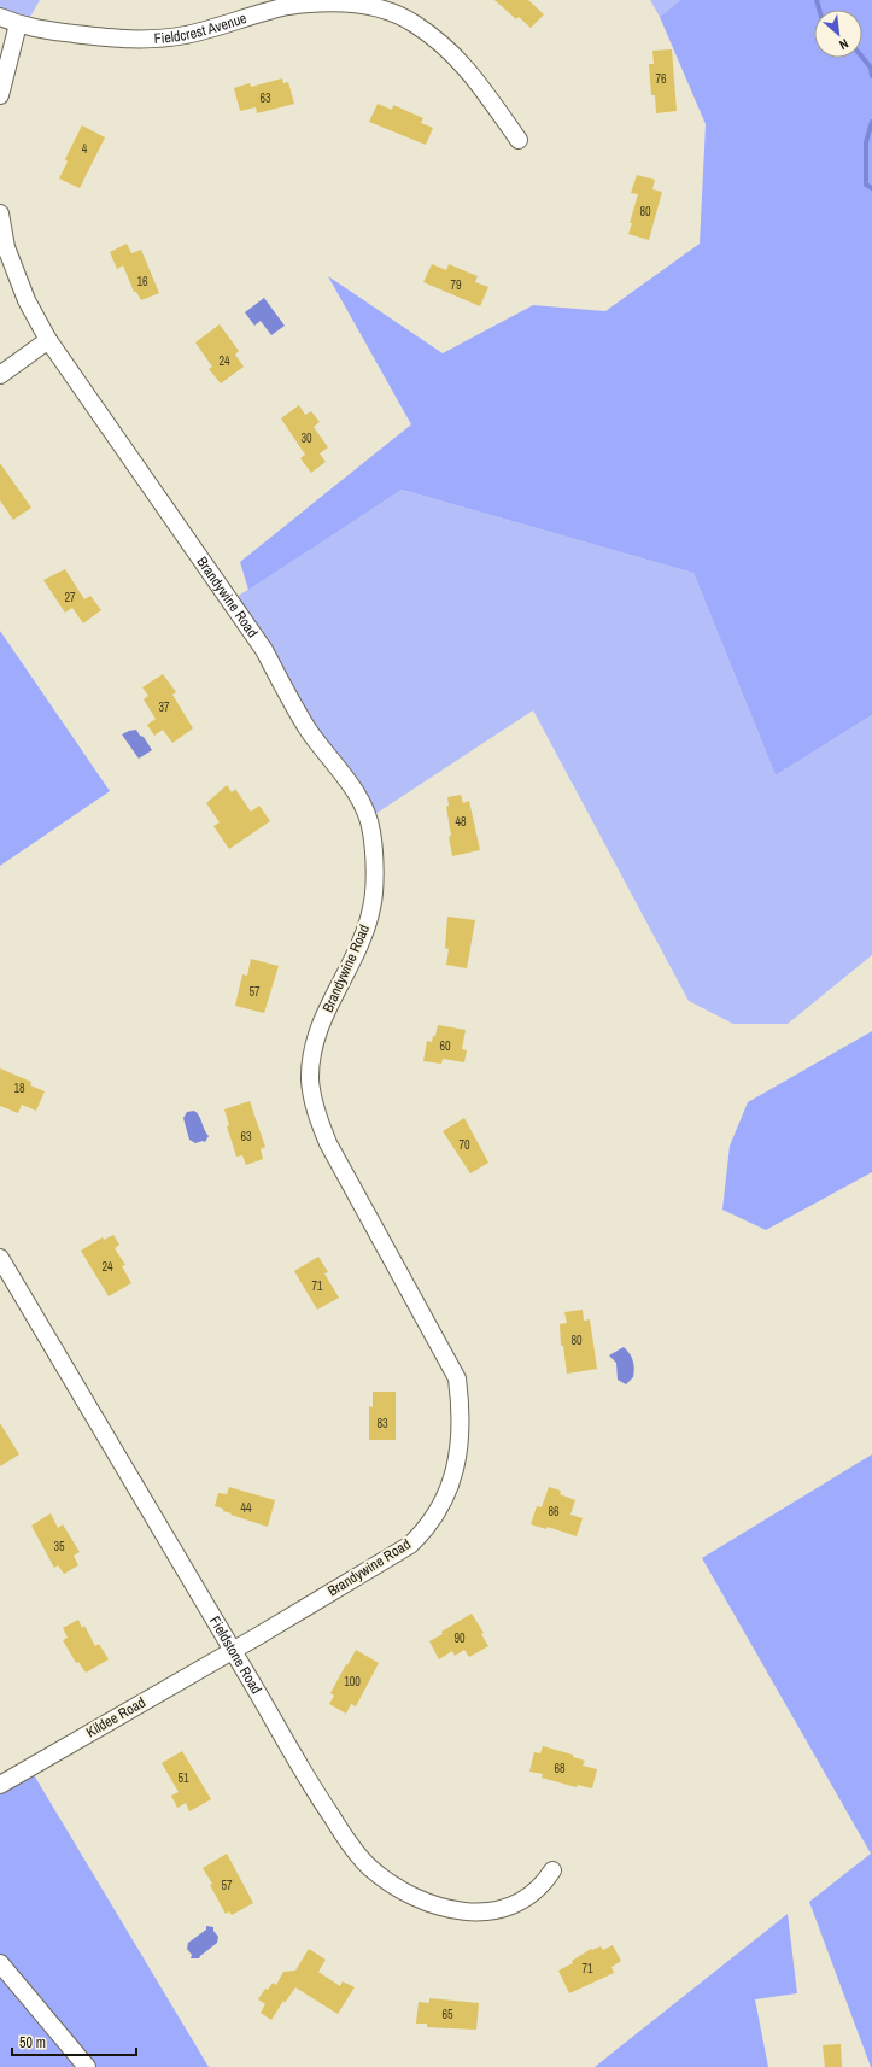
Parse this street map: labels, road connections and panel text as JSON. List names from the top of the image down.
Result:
{
  "streets": {
    "street": [
      "Fieldcrest Avenue",
      "Brandywine Road",
      "Fieldstone Road",
      "Kildee Road"
    ]
  },
  "crossings": [
    ["Brandywine Road", "Fieldstone Road"],
    ["Brandywine Road", "Kildee Road"],
    ["Fieldstone Road", "Kildee Road"]
  ],
  "house_numbers": [
    "76",
    "63",
    "4",
    "80",
    "16",
    "79",
    "24",
    "30",
    "27",
    "37",
    "48",
    "57",
    "60",
    "18",
    "63",
    "70",
    "24",
    "71",
    "80",
    "83",
    "44",
    "86",
    "35",
    "90",
    "100",
    "68",
    "51",
    "57",
    "71",
    "65"
  ],
  "scale_bar": "50 m",
  "north": "bottom right"
}
